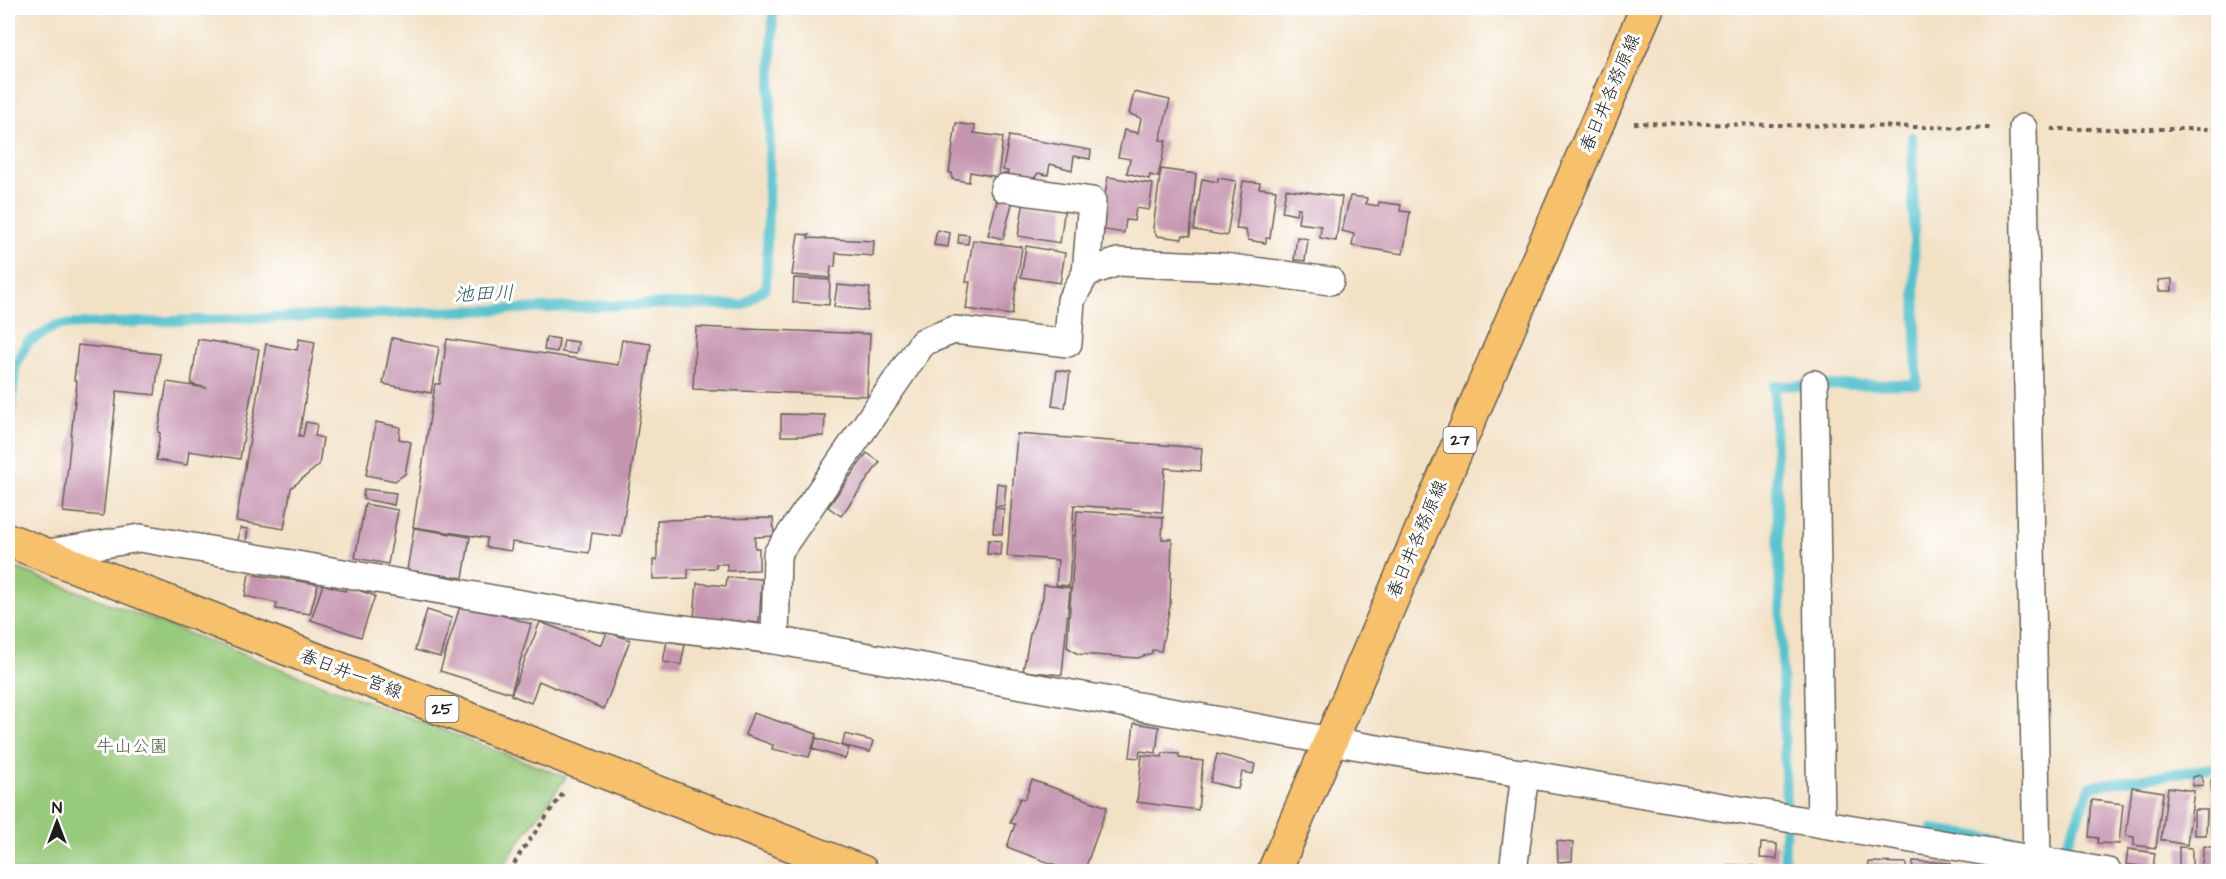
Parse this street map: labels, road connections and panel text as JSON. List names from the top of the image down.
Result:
{
  "streets": {
    "main road": [
      "春日井各務原線",
      "27",
      "春日井一宮線",
      "25"
    ]
  },
  "water": ["池田川"],
  "parks": ["牛山公園"],
  "north": "top"
}
